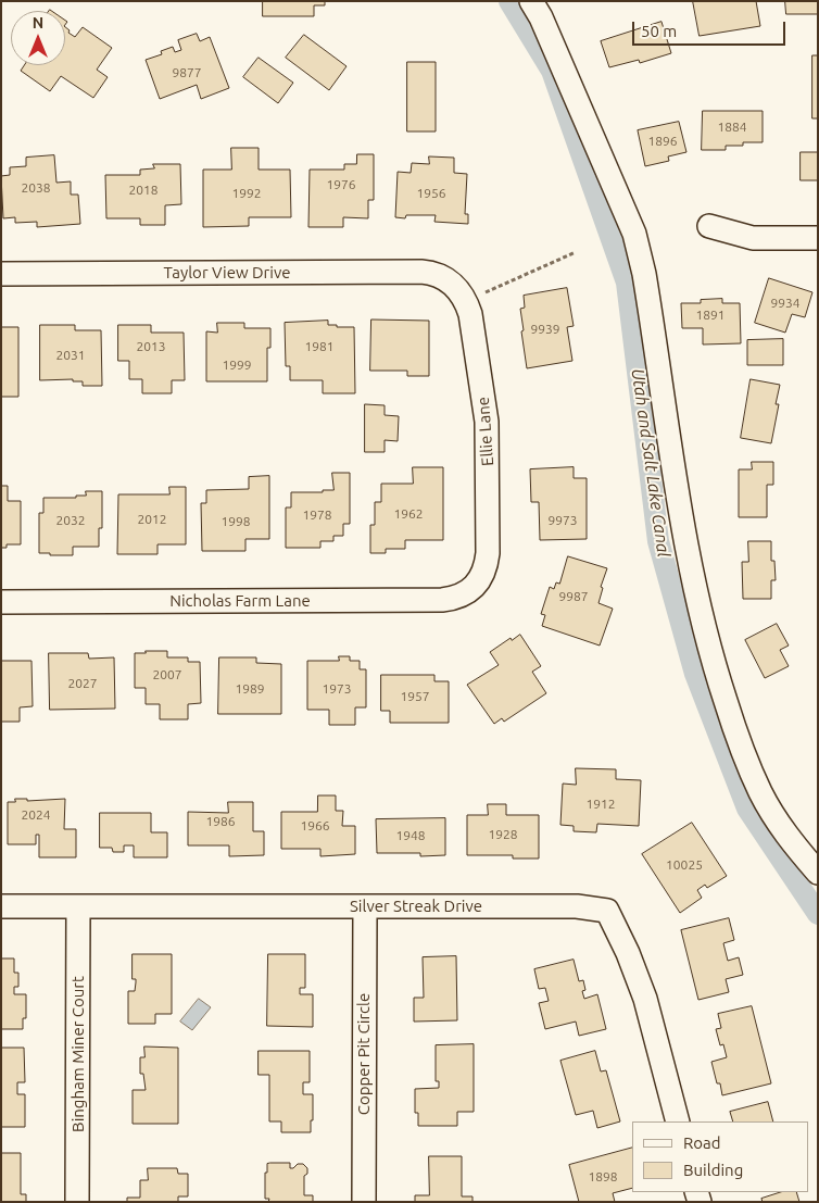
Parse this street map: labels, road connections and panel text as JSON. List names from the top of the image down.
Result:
{
  "streets": {
    "street": [
      "Taylor View Drive",
      "Ellie Lane",
      "Nicholas Farm Lane",
      "Silver Streak Drive",
      "Bingham Miner Court",
      "Copper Pit Circle"
    ]
  },
  "crossings": [
    ["Taylor View Drive", "Ellie Lane"],
    ["Ellie Lane", "Nicholas Farm Lane"],
    ["Silver Streak Drive", "Bingham Miner Court"],
    ["Silver Streak Drive", "Copper Pit Circle"]
  ],
  "water": ["Utah and Salt Lake Canal"],
  "house_numbers": [
    "9877",
    "1884",
    "1896",
    "1976",
    "2038",
    "2018",
    "1992",
    "1956",
    "9934",
    "1891",
    "9939",
    "2013",
    "1981",
    "2031",
    "1999",
    "1962",
    "1978",
    "2012",
    "2032",
    "9973",
    "1998",
    "9987",
    "2007",
    "2027",
    "1989",
    "1973",
    "1957",
    "1912",
    "2024",
    "1986",
    "1966",
    "1928",
    "1948",
    "10025",
    "1898"
  ],
  "legend": ["Road", "Building"],
  "scale_bar": "50 m",
  "north": "top"
}
